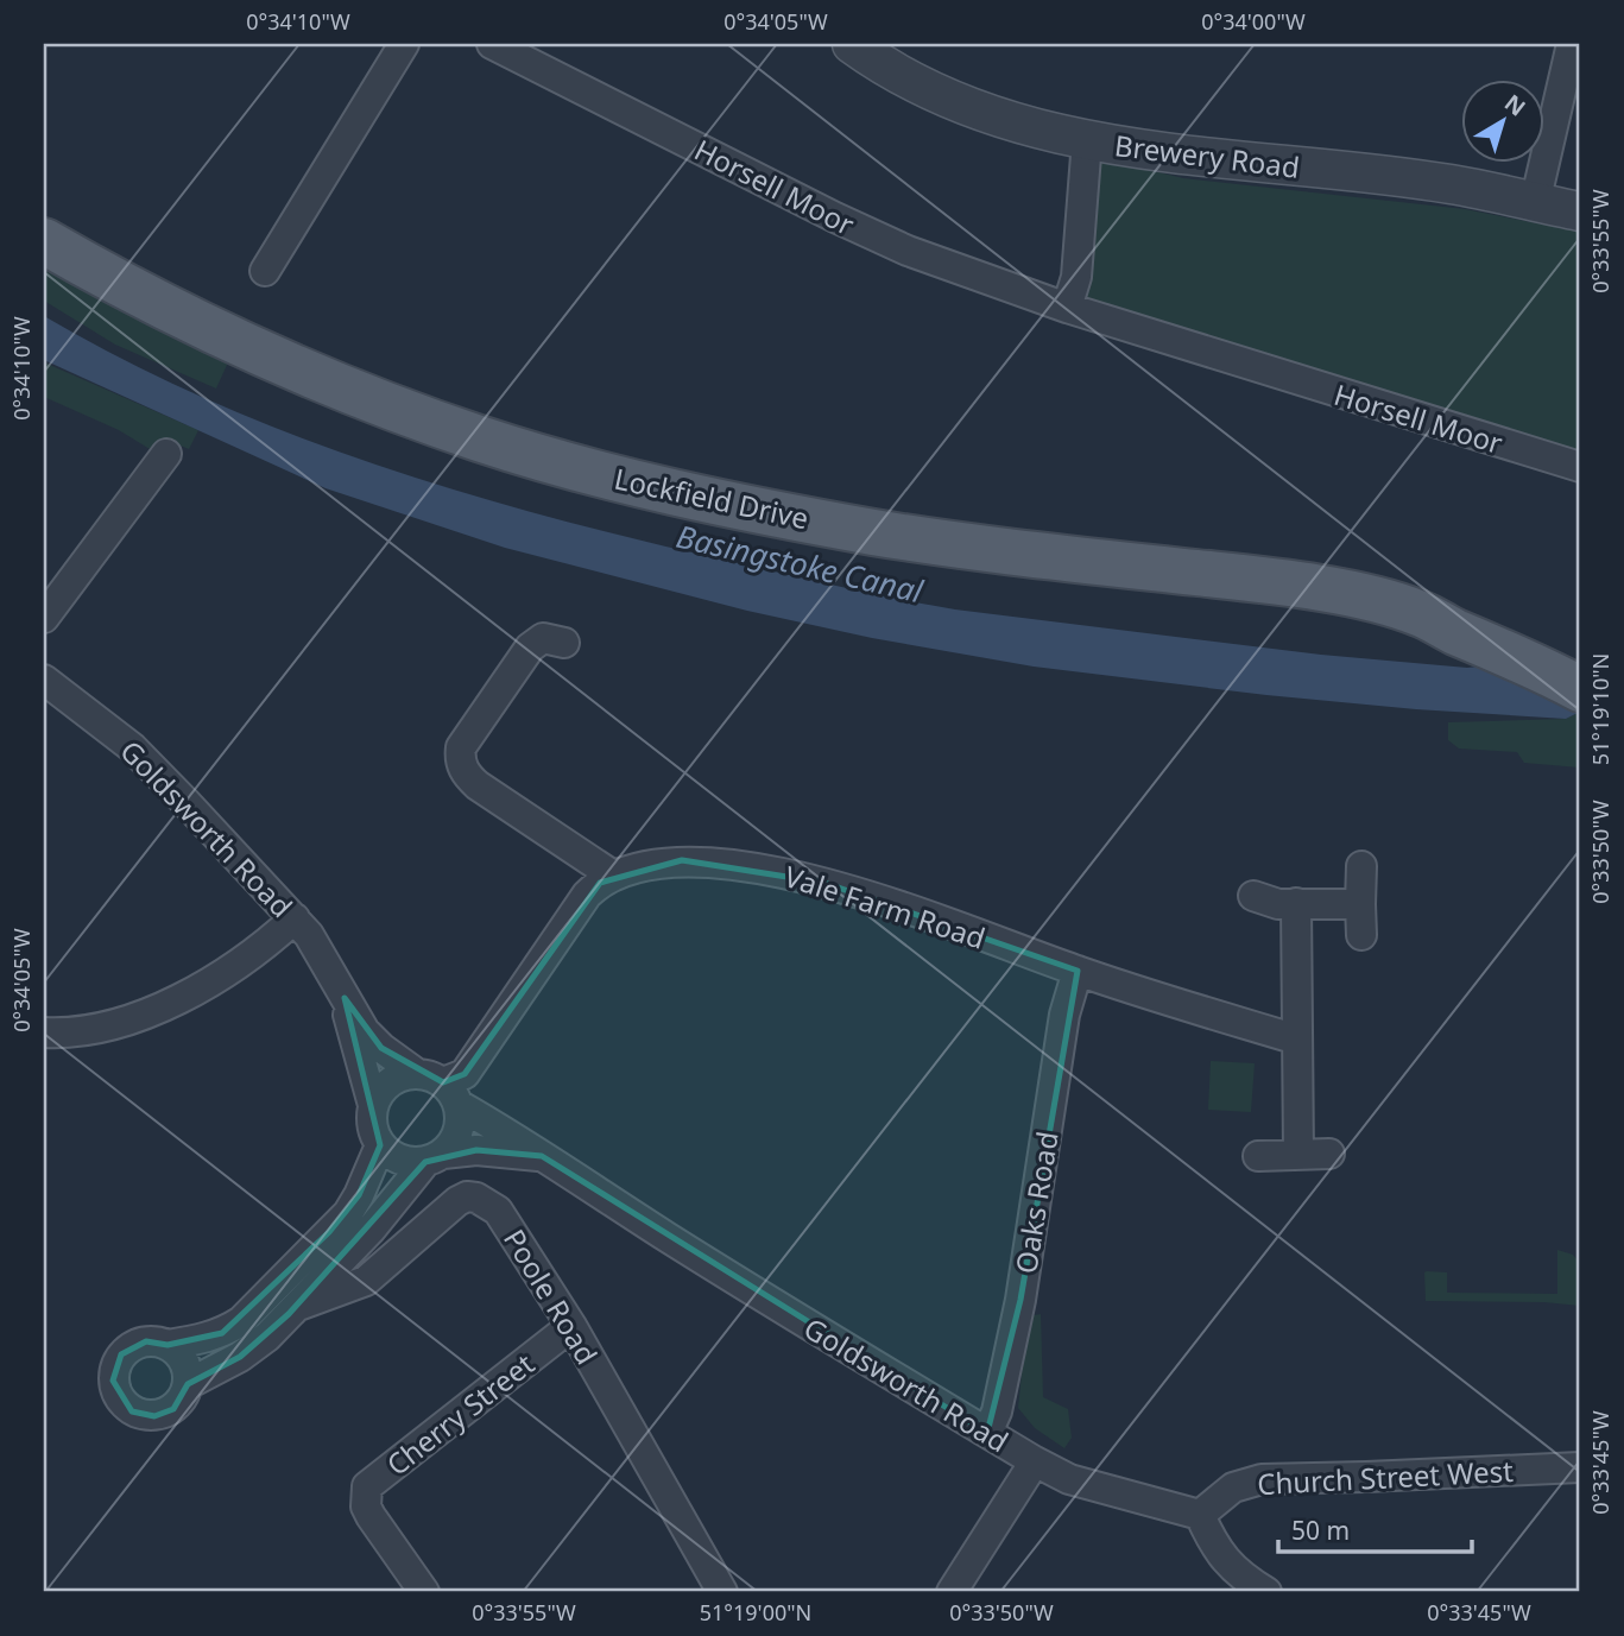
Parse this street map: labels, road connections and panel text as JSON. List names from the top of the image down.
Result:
{
  "streets": {
    "main road": ["Lockfield Drive"],
    "street": [
      "Brewery Road",
      "Horsell Moor",
      "Goldsworth Road",
      "Vale Farm Road",
      "Oaks Road",
      "Poole Road",
      "Cherry Street",
      "Church Street West"
    ]
  },
  "crossings": [
    ["Goldsworth Road", "Vale Farm Road"],
    ["Goldsworth Road", "Oaks Road"],
    ["Goldsworth Road", "Church Street West"],
    ["Vale Farm Road", "Oaks Road"],
    ["Poole Road", "Cherry Street"]
  ],
  "water": ["Basingstoke Canal"],
  "scale_bar": "50 m",
  "north": "top right",
  "coordinates": [
    "0°34'10\"W",
    "0°34'05\"W",
    "0°34'00\"W",
    "0°33'55\"W",
    "51°19'10\"N",
    "0°33'50\"W",
    "0°33'45\"W",
    "51°19'00\"N"
  ]
}
